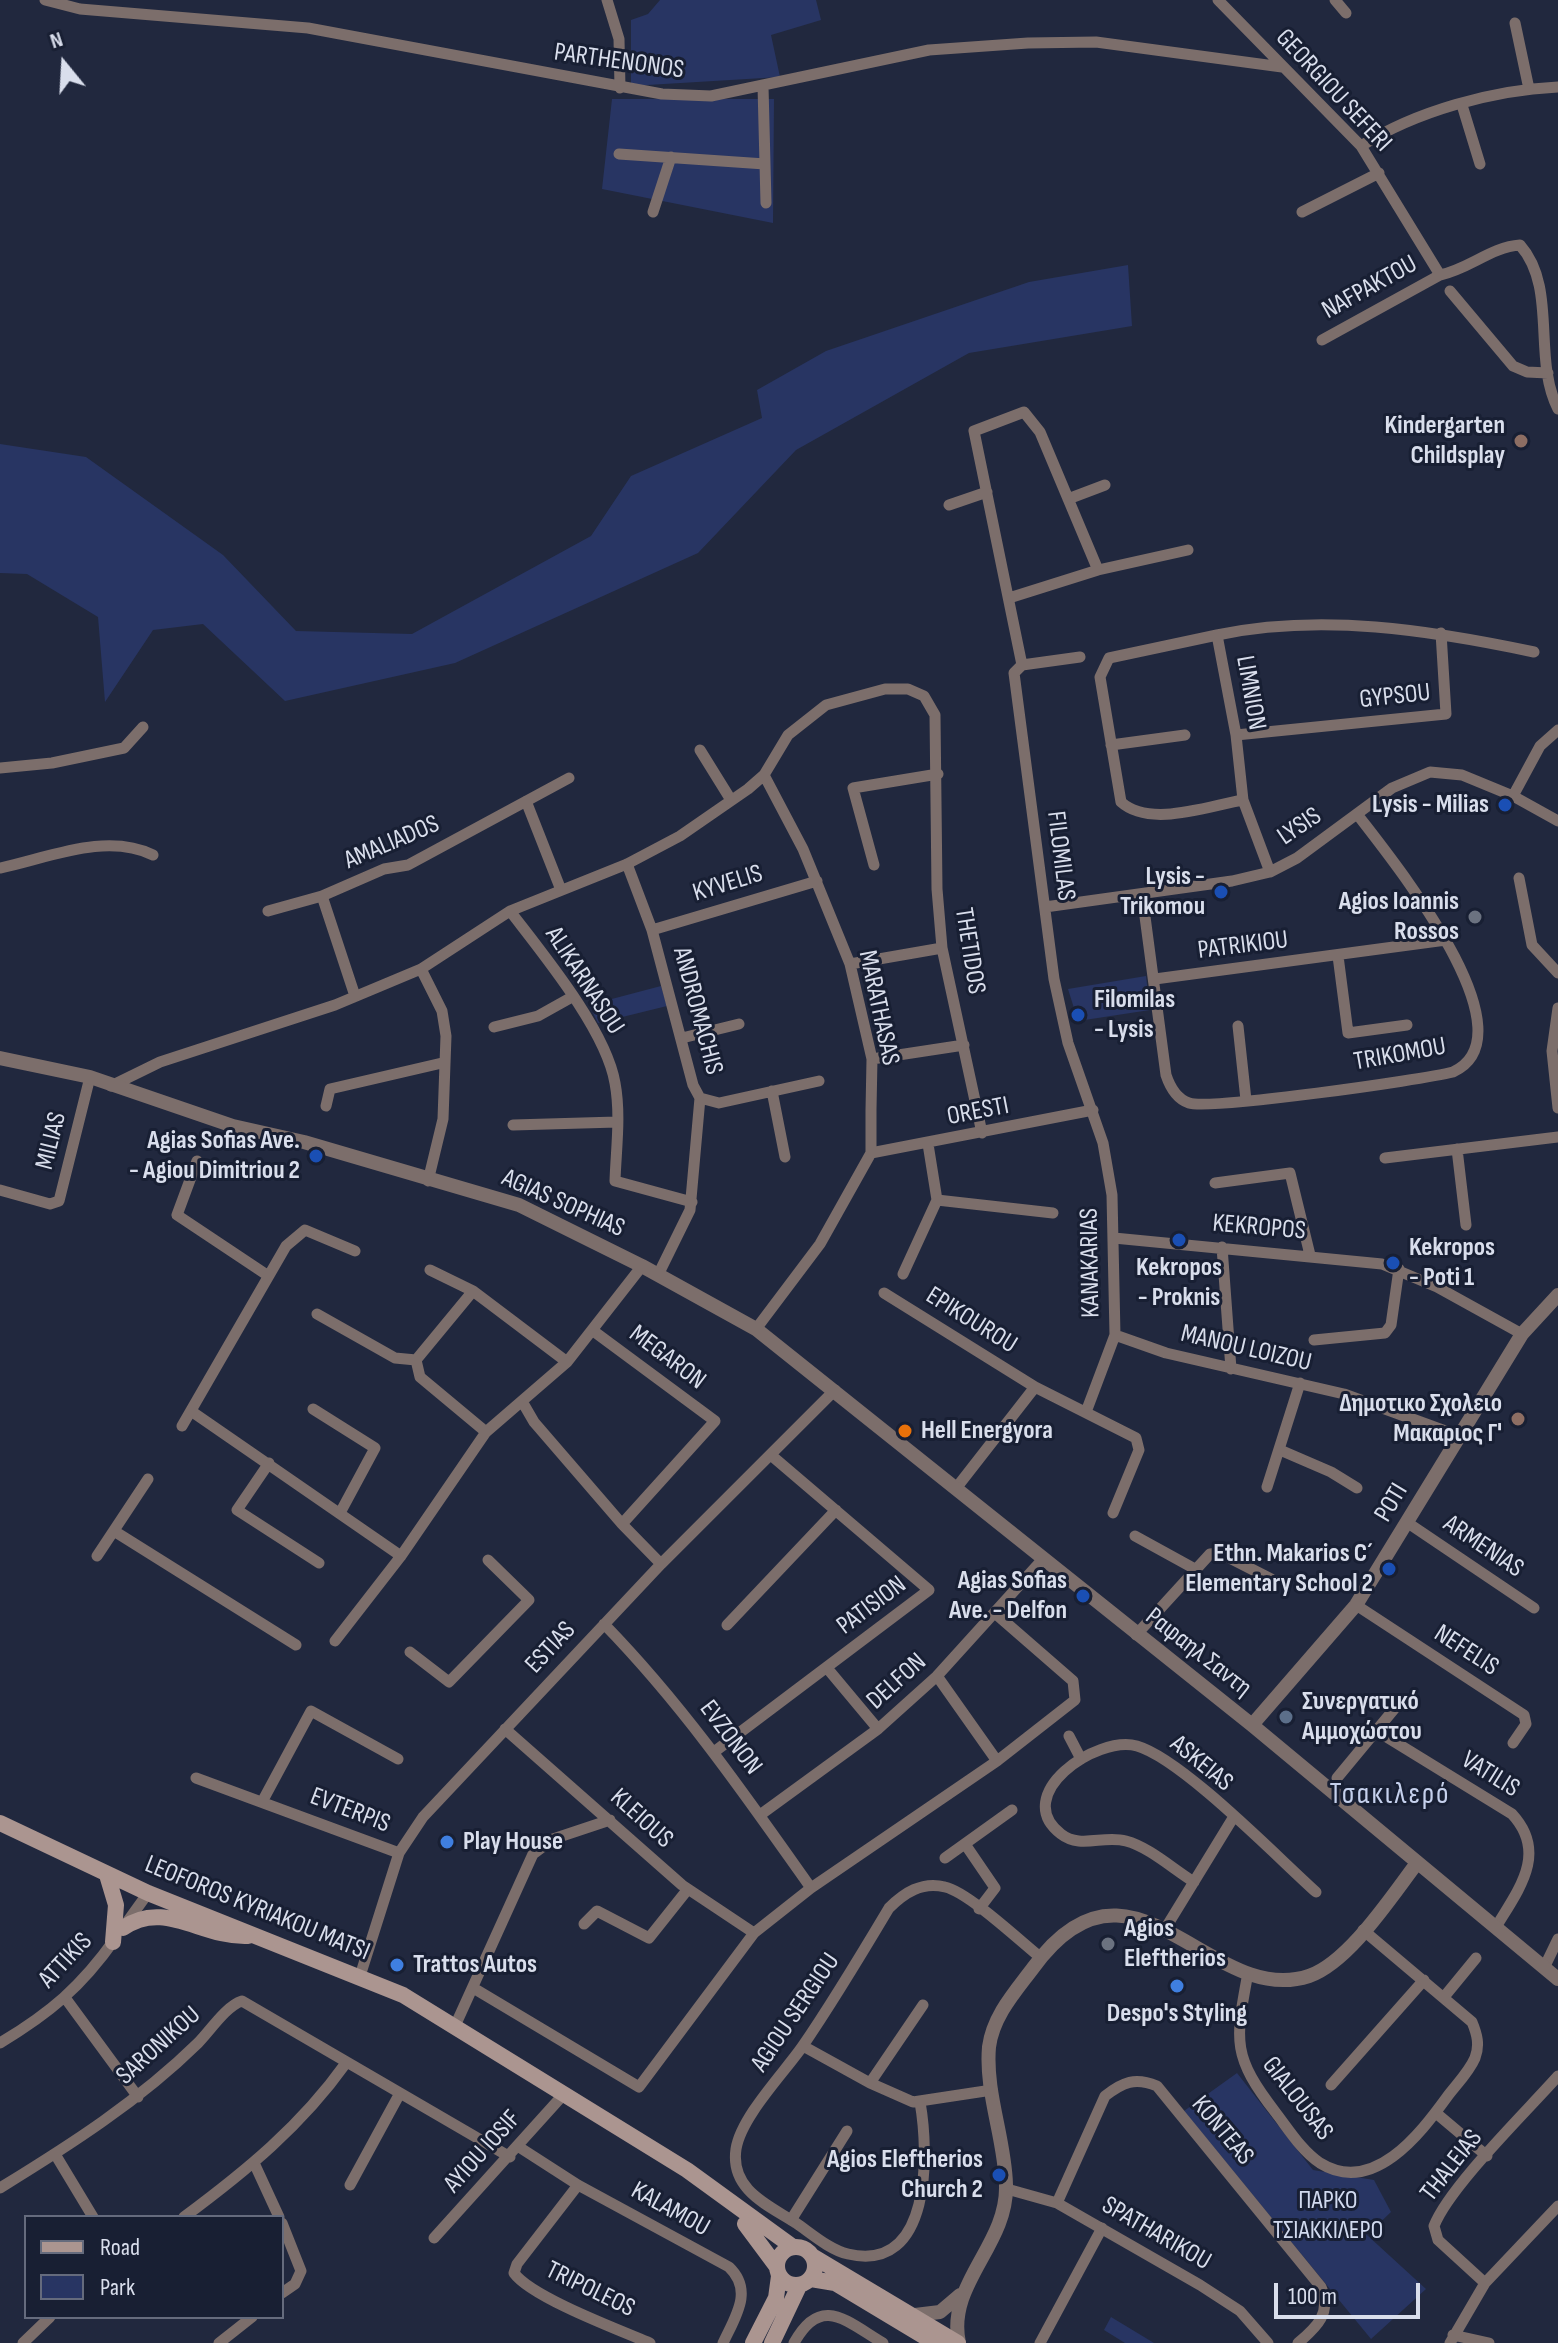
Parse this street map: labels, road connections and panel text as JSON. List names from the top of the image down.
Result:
{
  "streets": {
    "main road": ["LEOFOROS KYRIAKOU MATSI"],
    "street": [
      "PARTHENONOS",
      "GEORGIOU SEFERI",
      "NAFPAKTOU",
      "LIMNION",
      "GYPSOU",
      "LYSIS",
      "AMALIADOS",
      "FILOMILAS",
      "KYVELIS",
      "PATRIKIOU",
      "THETIDOS",
      "ALIKARNASOU",
      "MARATHASAS",
      "ANDROMACHIS",
      "TRIKOMOU",
      "ORESTI",
      "MILIAS",
      "AGIAS SOPHIAS",
      "KEKROPOS",
      "KANAKARIAS",
      "EPIKOUROU",
      "MANOU LOIZOU",
      "MEGARON",
      "POTI",
      "ARMENIAS",
      "PATISION",
      "ESTIAS",
      "NEFELIS",
      "Ραφαηλ Σαντη",
      "DELFON",
      "EVZONON",
      "ASKEIAS",
      "VATILIS",
      "EVTERPIS",
      "KLEIOUS",
      "ATTIKIS",
      "AGIOU SERGIOU",
      "SARONIKOU",
      "GIALOUSAS",
      "KONTEAS",
      "AYIOU IOSIF",
      "THALEIAS",
      "KALAMOU",
      "SPATHARIKOU",
      "TRIPOLEOS"
    ]
  },
  "crossings": [
    ["PARTHENONOS", "GEORGIOU SEFERI"],
    ["GEORGIOU SEFERI", "NAFPAKTOU"],
    ["LIMNION", "GYPSOU"],
    ["LIMNION", "LYSIS"],
    ["LYSIS", "FILOMILAS"],
    ["LYSIS", "TRIKOMOU"],
    ["FILOMILAS", "ORESTI"],
    ["FILOMILAS", "KANAKARIAS"],
    ["KYVELIS", "MARATHASAS"],
    ["KYVELIS", "ANDROMACHIS"],
    ["PATRIKIOU", "TRIKOMOU"],
    ["THETIDOS", "MARATHASAS"],
    ["THETIDOS", "ORESTI"],
    ["MARATHASAS", "ORESTI"],
    ["MARATHASAS", "AGIAS SOPHIAS"],
    ["ORESTI", "KANAKARIAS"],
    ["MILIAS", "AGIAS SOPHIAS"],
    ["AGIAS SOPHIAS", "EPIKOUROU"],
    ["AGIAS SOPHIAS", "ESTIAS"],
    ["AGIAS SOPHIAS", "Ραφαηλ Σαντη"],
    ["KEKROPOS", "KANAKARIAS"],
    ["KEKROPOS", "POTI"],
    ["KANAKARIAS", "EPIKOUROU"],
    ["KANAKARIAS", "MANOU LOIZOU"],
    ["EPIKOUROU", "Ραφαηλ Σαντη"],
    ["MANOU LOIZOU", "POTI"],
    ["POTI", "ARMENIAS"],
    ["POTI", "NEFELIS"],
    ["POTI", "Ραφαηλ Σαντη"],
    ["PATISION", "ESTIAS"],
    ["PATISION", "EVZONON"],
    ["ESTIAS", "EVZONON"],
    ["ESTIAS", "EVTERPIS"],
    ["ESTIAS", "KLEIOUS"],
    ["ESTIAS", "LEOFOROS KYRIAKOU MATSI"],
    ["Ραφαηλ Σαντη", "DELFON"],
    ["Ραφαηλ Σαντη", "VATILIS"],
    ["DELFON", "EVZONON"],
    ["LEOFOROS KYRIAKOU MATSI", "ATTIKIS"],
    ["LEOFOROS KYRIAKOU MATSI", "AYIOU IOSIF"],
    ["KONTEAS", "SPATHARIKOU"],
    ["AYIOU IOSIF", "KALAMOU"],
    ["KALAMOU", "TRIPOLEOS"]
  ],
  "districts": ["Τσακιλερό"],
  "parks": ["ΠΑΡΚΟ ΤΣΙΑΚΚΙΛΕΡΟ"],
  "places": [
    "Kindergarten Childsplay",
    "Lysis - Milias",
    "Lysis - Trikomou",
    "Agios Ioannis Rossos",
    "Filomilas - Lysis",
    "Agias Sofias Ave. - Agiou Dimitriou 2",
    "Kekropos - Proknis",
    "Kekropos - Poti 1",
    "Δημοτικο Σχολειο Μακαριος Γ'",
    "Hell Energyora",
    "Ethn. Makarios C´ Elementary School 2",
    "Agias Sofias Ave. - Delfon",
    "Συνεργατικό Αμμοχώστου",
    "Play House",
    "Agios Eleftherios",
    "Trattos Autos",
    "Despo's Styling",
    "Agios Eleftherios Church 2"
  ],
  "legend": ["Road", "Park"],
  "scale_bar": "100 m",
  "north": "top"
}
